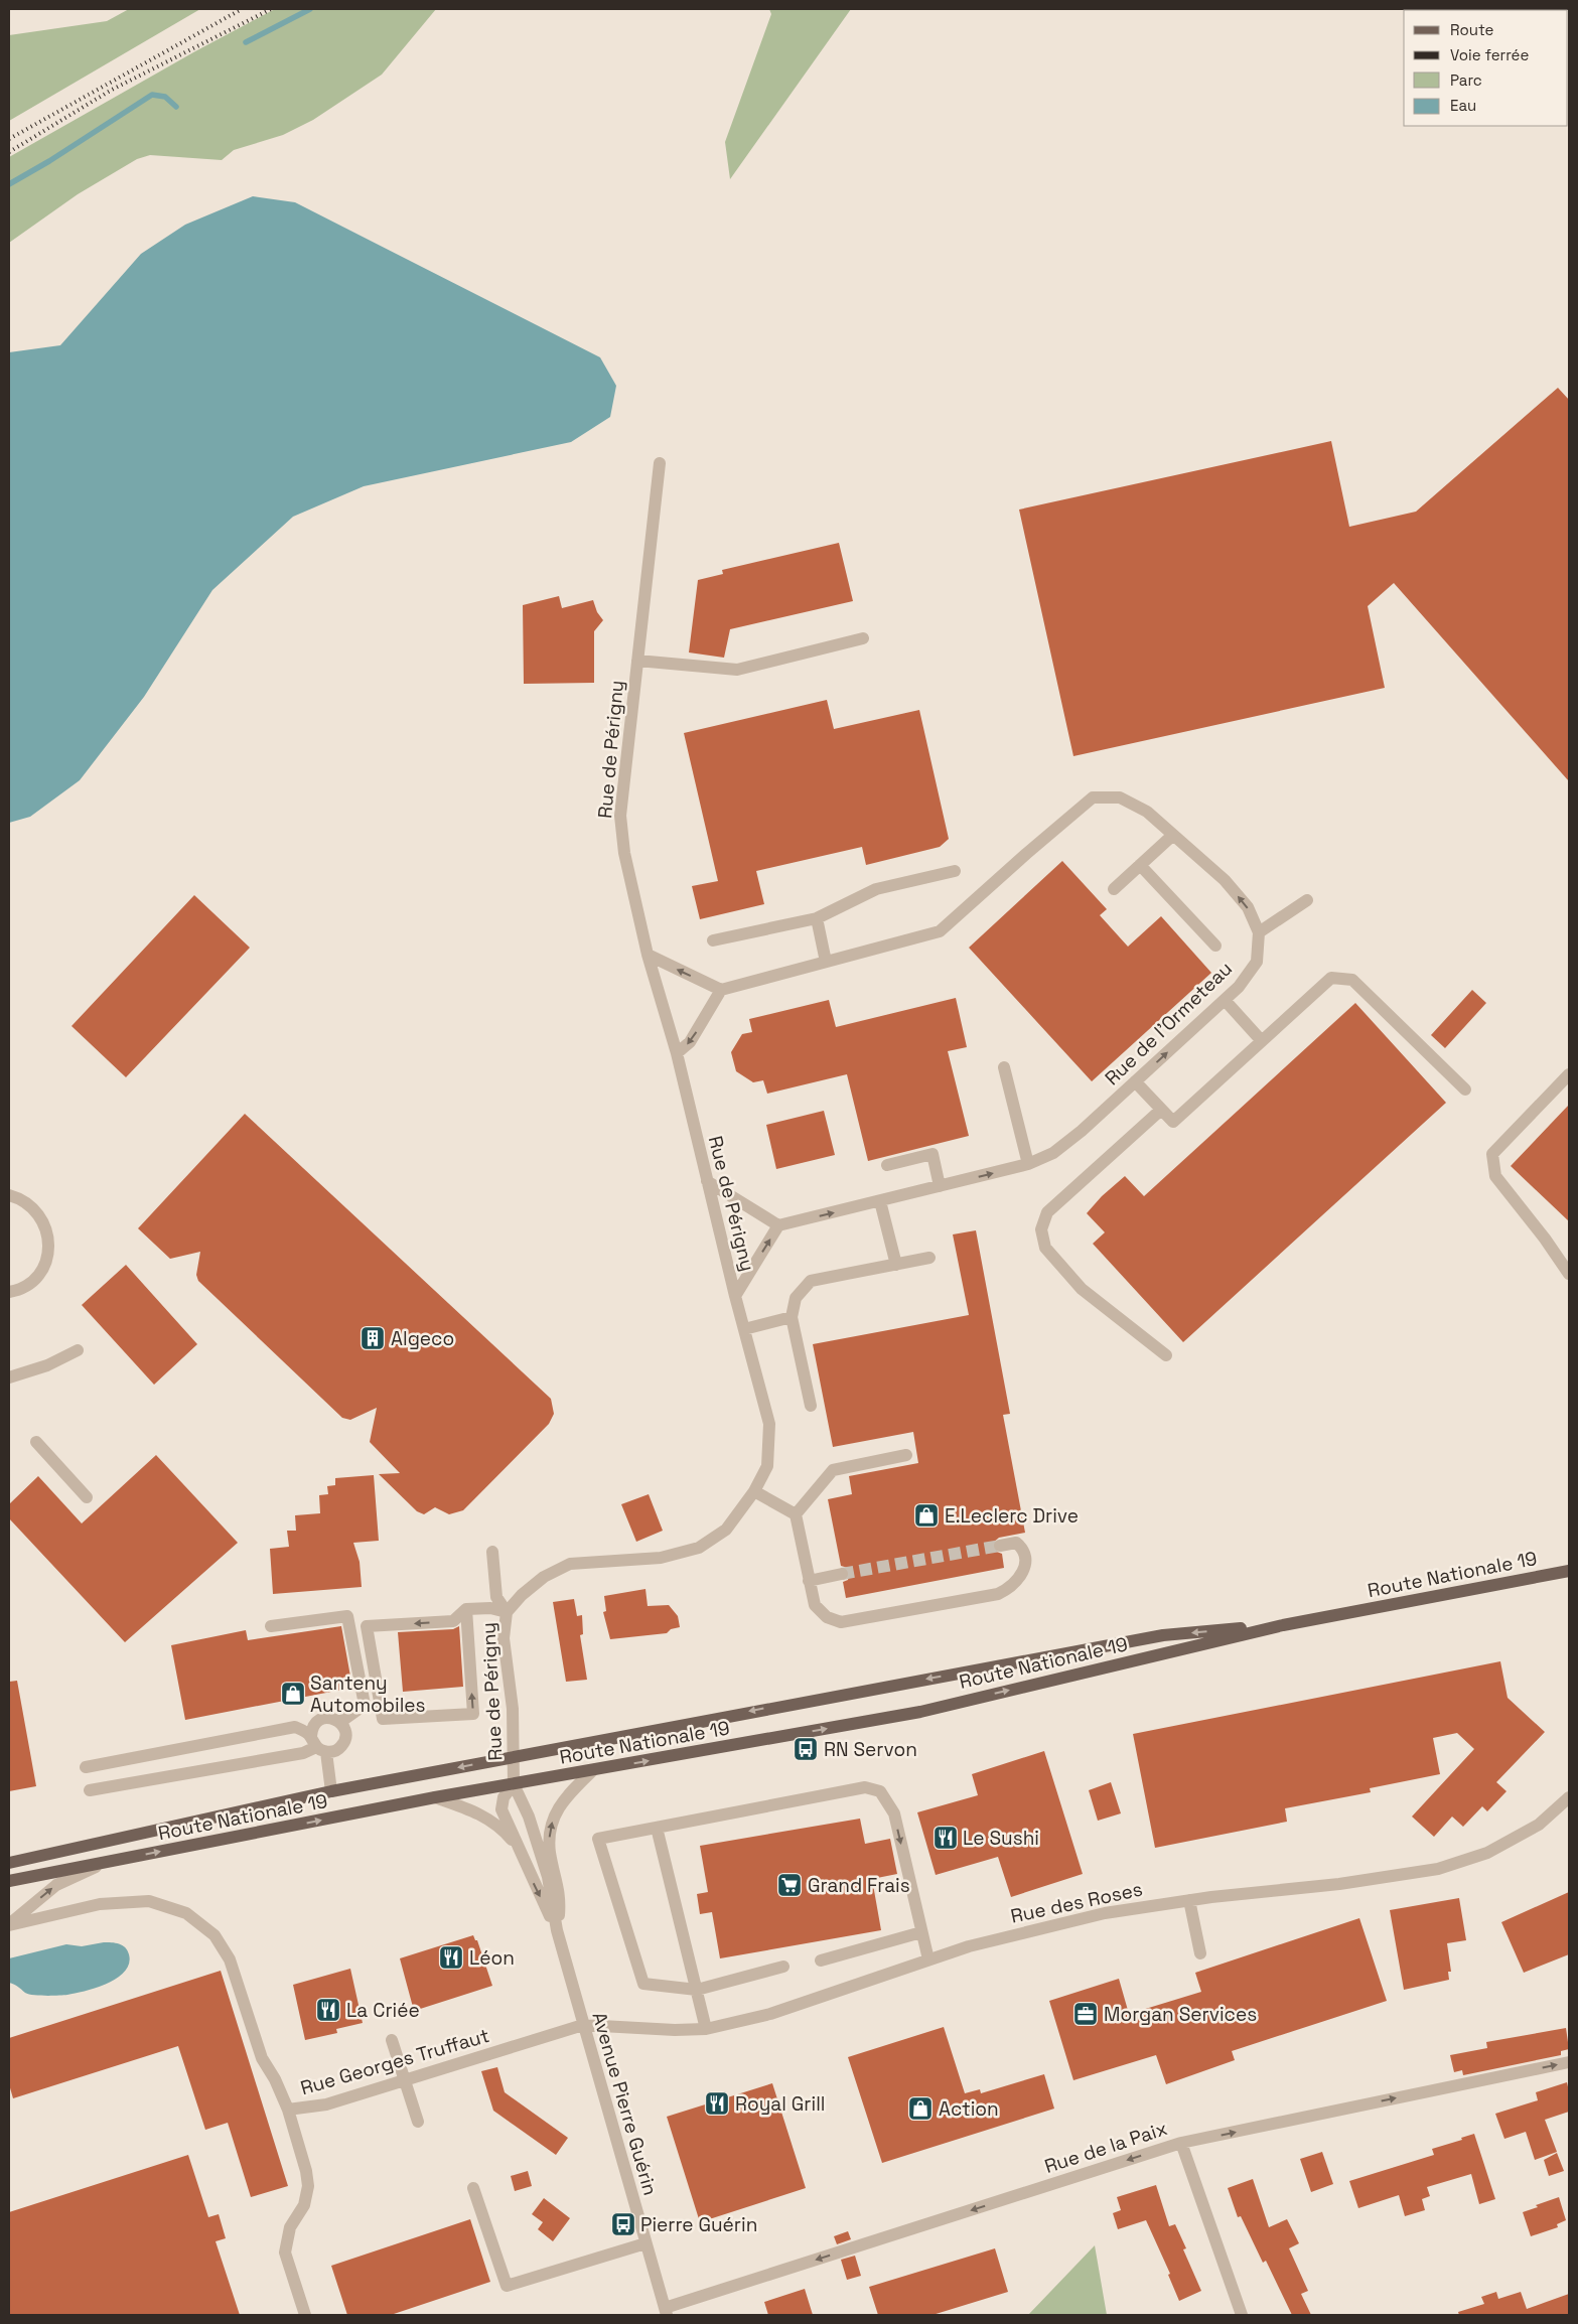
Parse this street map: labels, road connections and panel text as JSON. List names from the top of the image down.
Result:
{
  "streets": {
    "main road": ["Route Nationale 19"],
    "street": [
      "Rue de Périgny",
      "Rue de l'Ormeteau",
      "Rue des Roses",
      "Rue Georges Truffaut",
      "Avenue Pierre Guérin",
      "Rue de la Paix"
    ]
  },
  "crossings": [
    ["Rue de Périgny", "Route Nationale 19"],
    ["Rue de Périgny", "Avenue Pierre Guérin"],
    ["Route Nationale 19", "Avenue Pierre Guérin"],
    ["Rue des Roses", "Rue Georges Truffaut"],
    ["Rue des Roses", "Avenue Pierre Guérin"],
    ["Rue Georges Truffaut", "Avenue Pierre Guérin"],
    ["Avenue Pierre Guérin", "Rue de la Paix"]
  ],
  "places": {
    "building": ["Algeco"],
    "shop": ["E.Leclerc Drive", "Santeny Automobiles", "Action"],
    "bus stop": ["RN Servon", "Pierre Guérin"],
    "restaurant": [
      "Le Sushi",
      "Léon",
      "La Criée",
      "Royal Grill"
    ],
    "supermarket": ["Grand Frais"],
    "office": ["Morgan Services"]
  },
  "legend": [
    "Route",
    "Voie ferrée",
    "Parc",
    "Eau"
  ]
}
